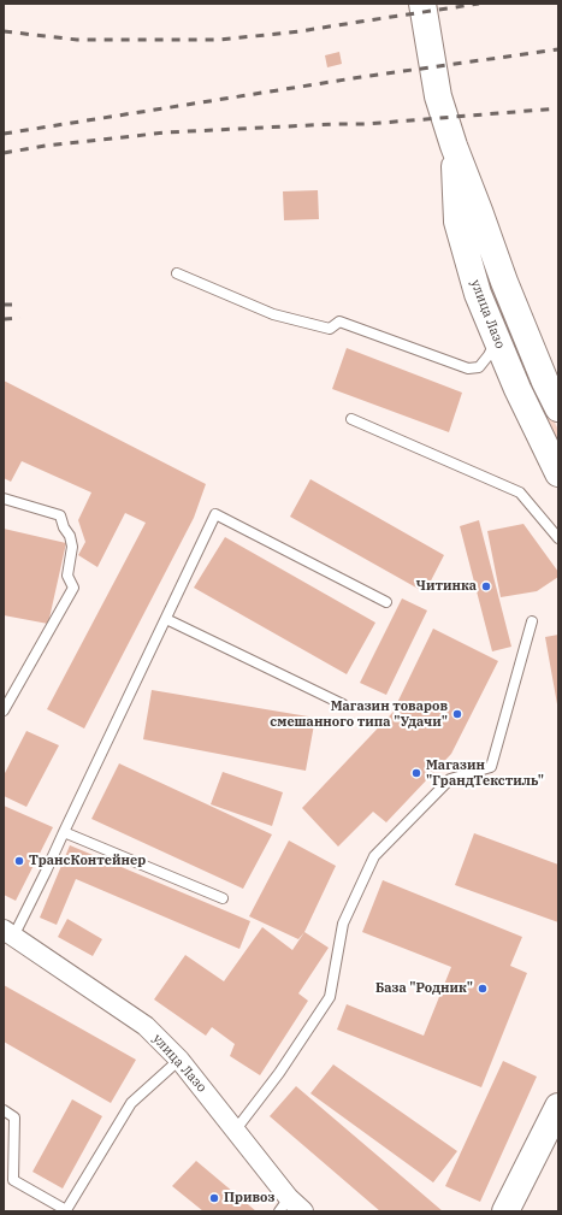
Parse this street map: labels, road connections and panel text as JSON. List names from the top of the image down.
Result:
{
  "streets": {
    "main road": ["улица Лазо"]
  },
  "places": [
    "Читинка",
    "Магазин товаров смешанного типа \"Удачи\"",
    "Магазин \"ГрандТекстиль\"",
    "ТрансКонтейнер",
    "База \"Родник\"",
    "Привоз"
  ]
}
